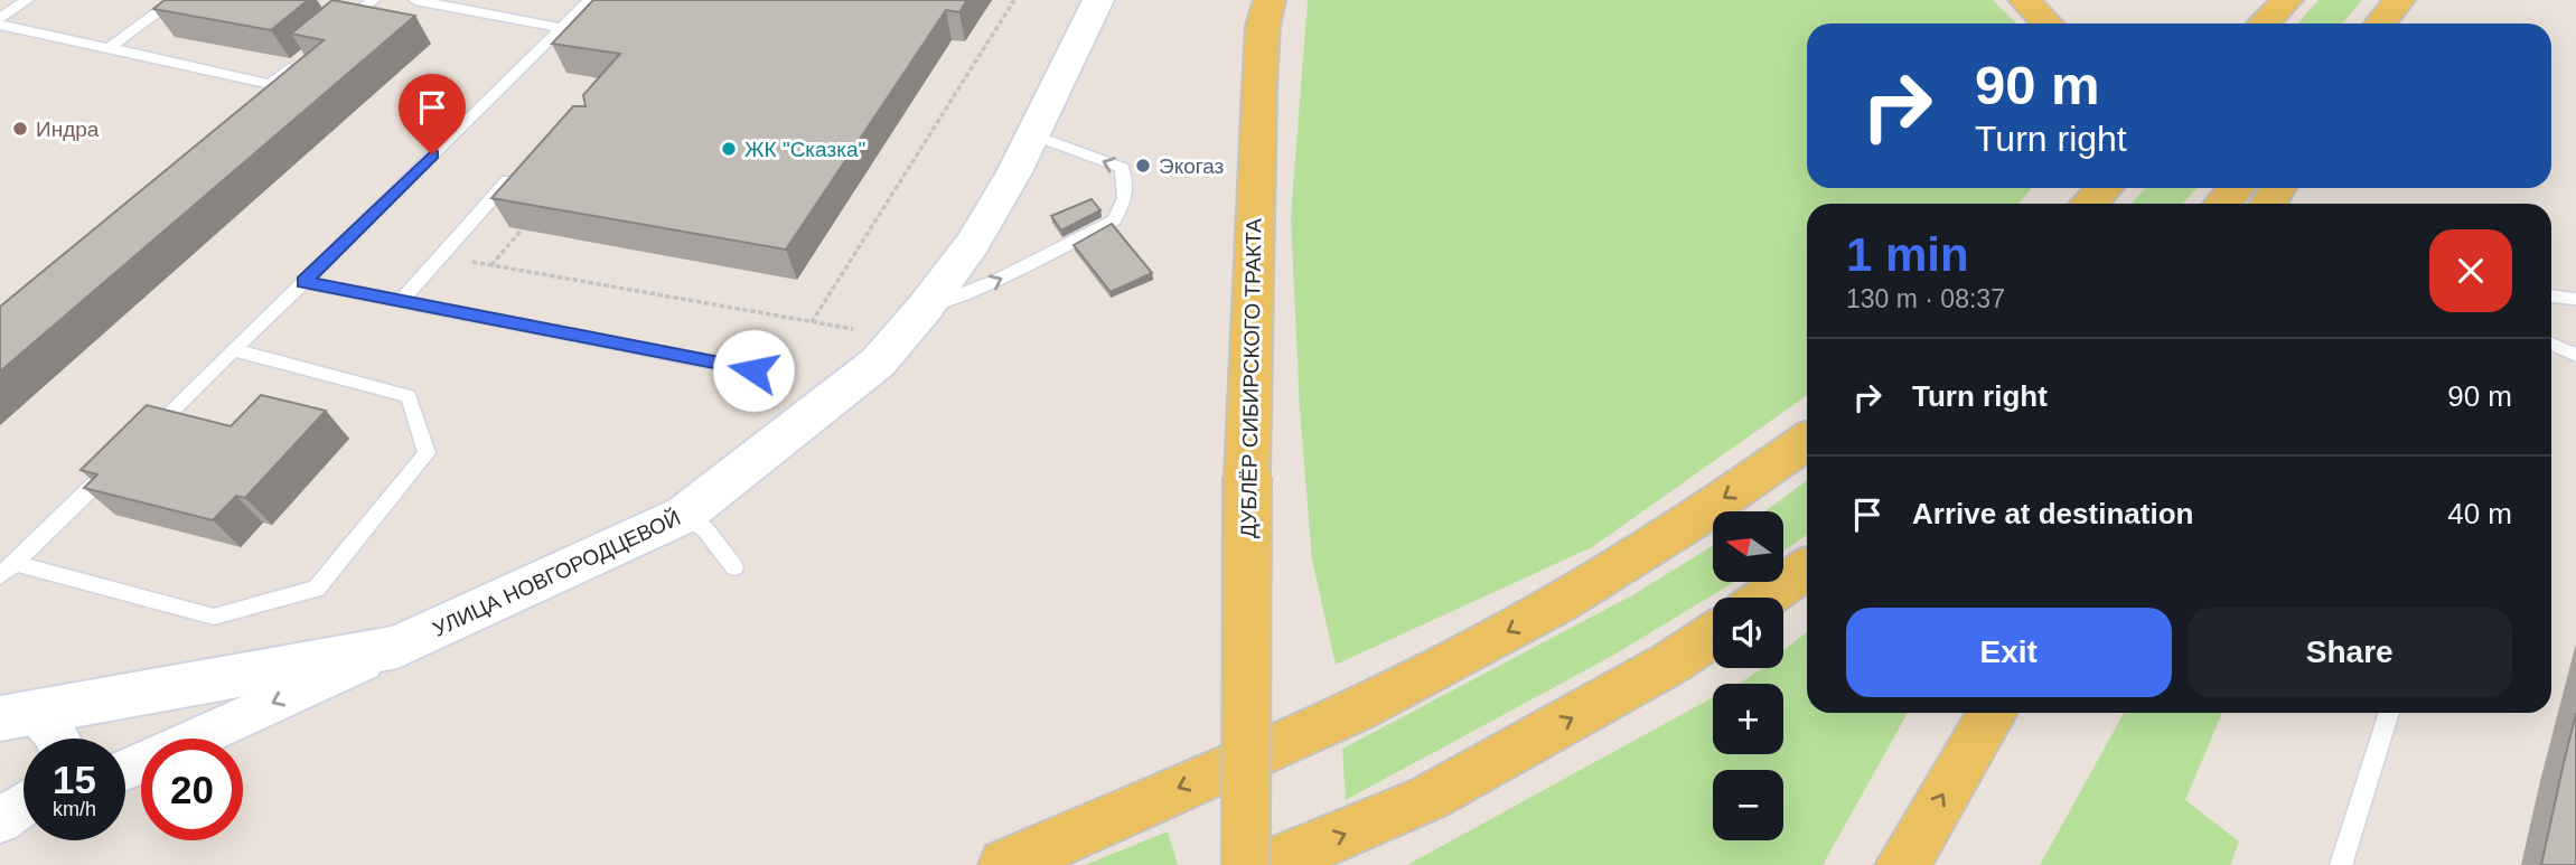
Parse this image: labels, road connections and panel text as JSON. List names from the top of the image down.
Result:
{
  "streets": {
    "main road": ["ДУБЛЁР СИБИРСКОГО ТРАКТА"],
    "street": ["УЛИЦА НОВГОРОДЦЕВОЙ"]
  },
  "places": ["Индра", "ЖК \"Сказка\"", "Экогаз"],
  "north": "left",
  "page": {
    "turn": ["90 m", "Turn right"],
    "heading": ["1 min", "130 m · 08:37"],
    "list": [
      {
        "name": "Turn right",
        "value": "90 m"
      },
      {
        "name": "Arrive at destination",
        "value": "40 m"
      }
    ],
    "map_buttons": ["+", "−"],
    "buttons": ["Exit", "Share"],
    "speed": "15 km/h",
    "limit": "20"
  }
}
